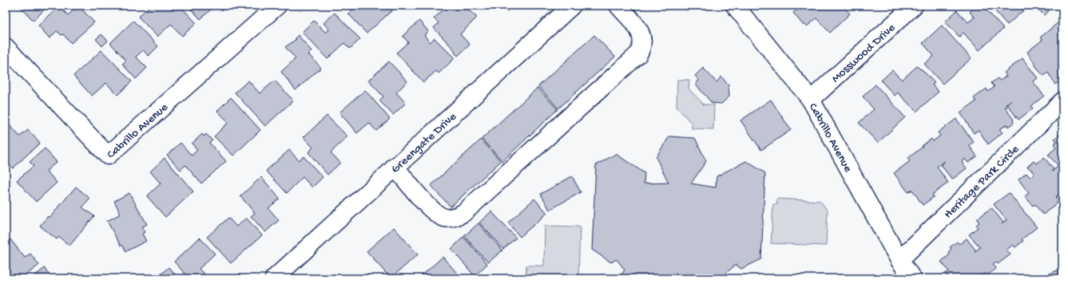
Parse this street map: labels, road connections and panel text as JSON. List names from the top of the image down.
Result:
{
  "streets": {
    "street": [
      "Mosswood Drive",
      "Cabrillo Avenue",
      "Greengate Drive",
      "Heritage Park Circle"
    ]
  },
  "crossings": [
    ["Mosswood Drive", "Cabrillo Avenue"],
    ["Cabrillo Avenue", "Heritage Park Circle"]
  ]
}
